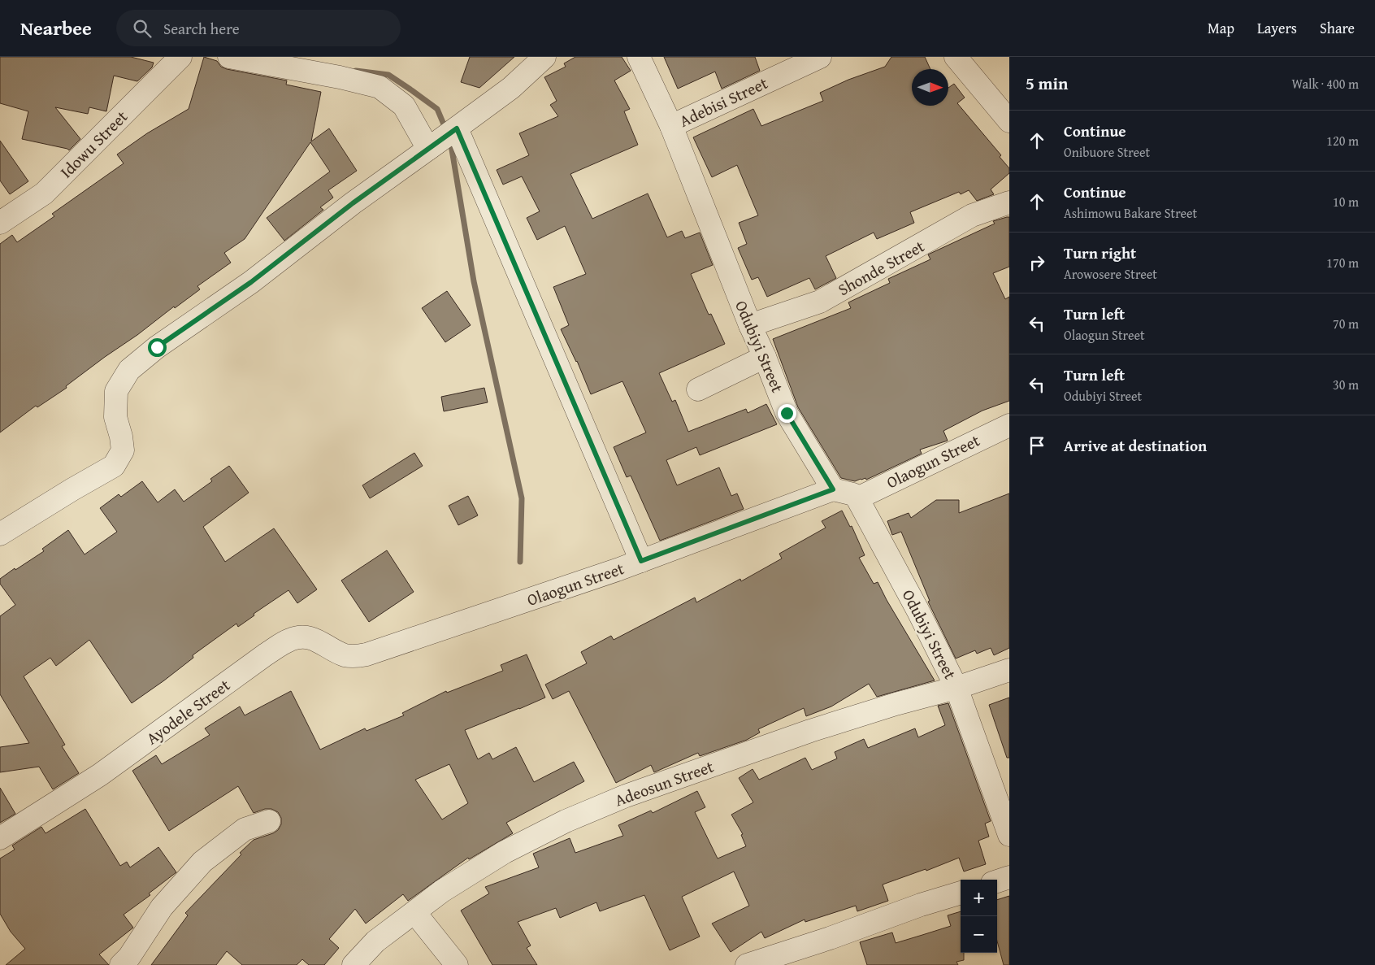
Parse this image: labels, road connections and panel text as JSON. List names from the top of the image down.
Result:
{
  "streets": {
    "street": [
      "Adebisi Street",
      "Idowu Street",
      "Shonde Street",
      "Odubiyi Street",
      "Olaogun Street",
      "Ayodele Street",
      "Adeosun Street"
    ]
  },
  "crossings": [
    ["Adebisi Street", "Odubiyi Street"],
    ["Shonde Street", "Odubiyi Street"],
    ["Odubiyi Street", "Olaogun Street"],
    ["Odubiyi Street", "Adeosun Street"],
    ["Olaogun Street", "Ayodele Street"]
  ],
  "north": "right",
  "page": {
    "header": "Nearbee",
    "search": "Search here",
    "nav": ["Map", "Layers", "Share"],
    "heading": ["5 min", "Walk · 400 m"],
    "list": [
      ["Continue", "Onibuore Street", "120 m"],
      ["Continue", "Ashimowu Bakare Street", "10 m"],
      ["Turn right", "Arowosere Street", "170 m"],
      ["Turn left", "Olaogun Street", "70 m"],
      ["Turn left", "Odubiyi Street", "30 m"],
      "Arrive at destination"
    ],
    "map_buttons": ["+", "−"]
  }
}
